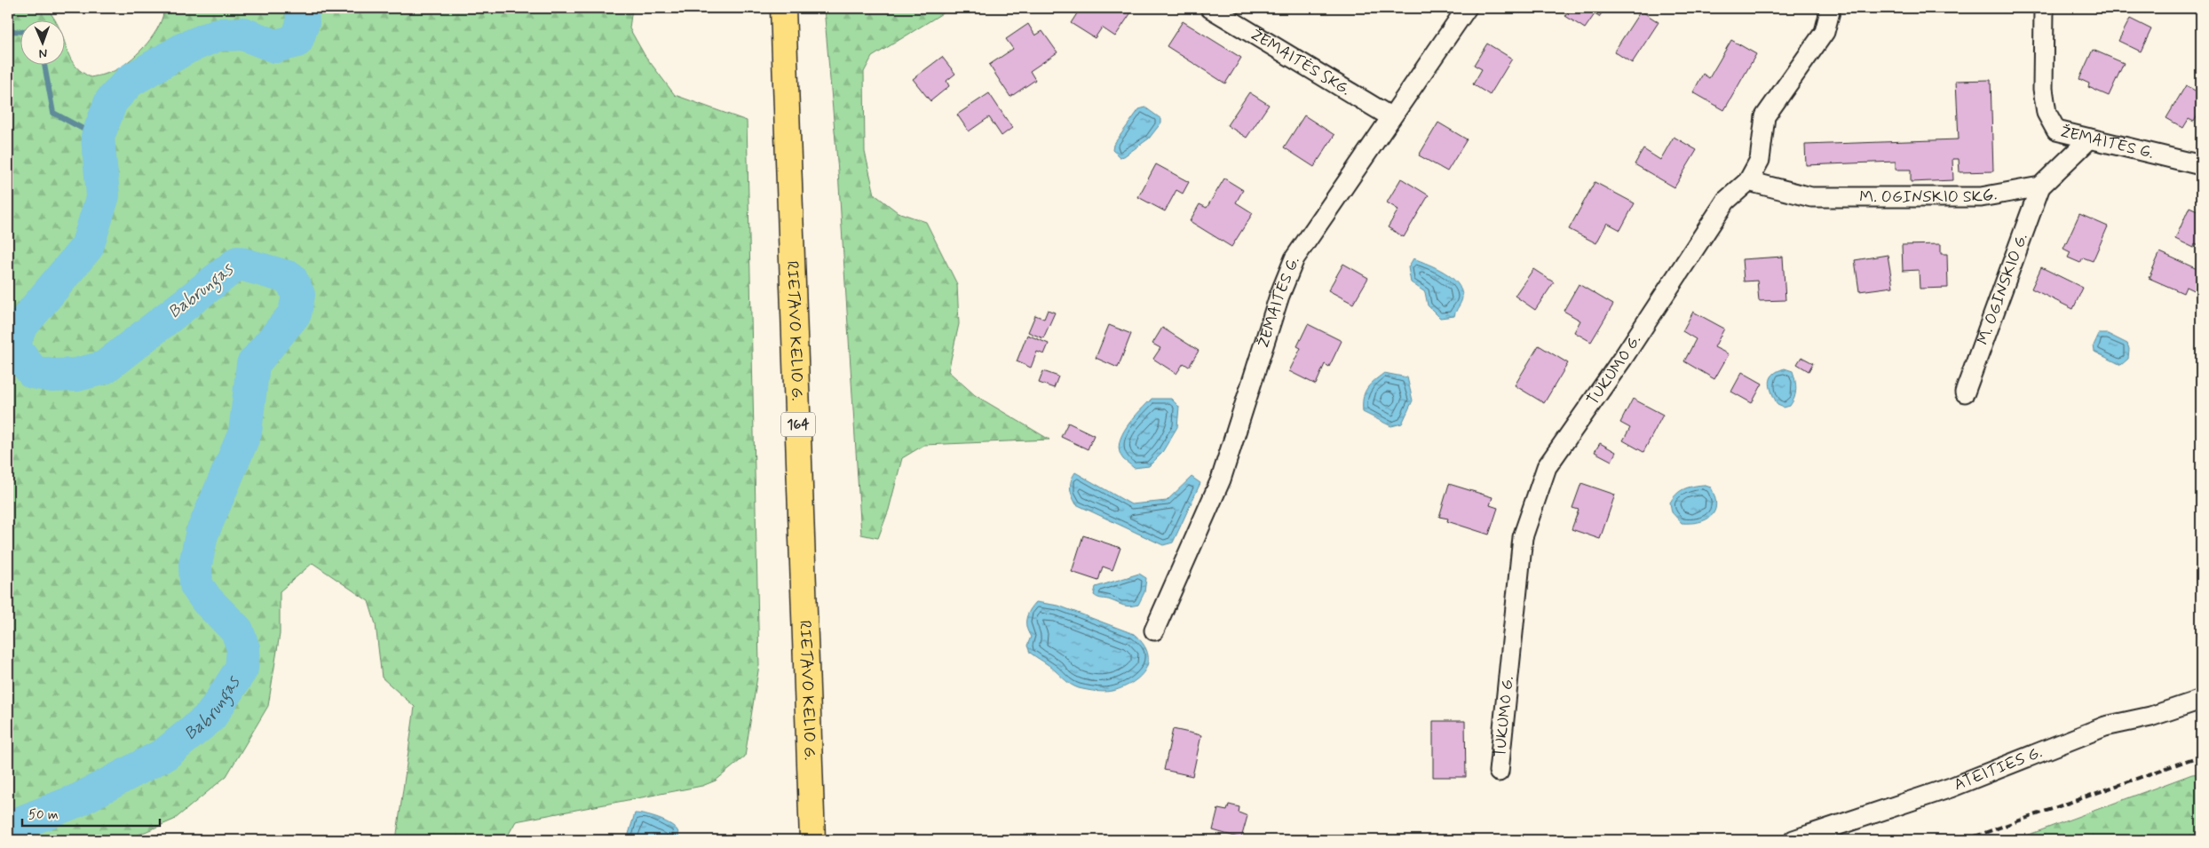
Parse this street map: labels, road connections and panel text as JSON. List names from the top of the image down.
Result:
{
  "streets": {
    "main road": ["RIETAVO KELIO G.", "164"],
    "street": [
      "ŽEMAITĖS SKG.",
      "ŽEMAITĖS G.",
      "M. OGINSKIO SKG.",
      "M. OGINSKIO G.",
      "TUKUMO G.",
      "ATEITIES G."
    ]
  },
  "crossings": [
    ["ŽEMAITĖS SKG.", "ŽEMAITĖS G."],
    ["M. OGINSKIO SKG.", "M. OGINSKIO G."],
    ["M. OGINSKIO SKG.", "TUKUMO G."]
  ],
  "water": ["Babrungas"],
  "scale_bar": "50 m",
  "north": "bottom"
}
